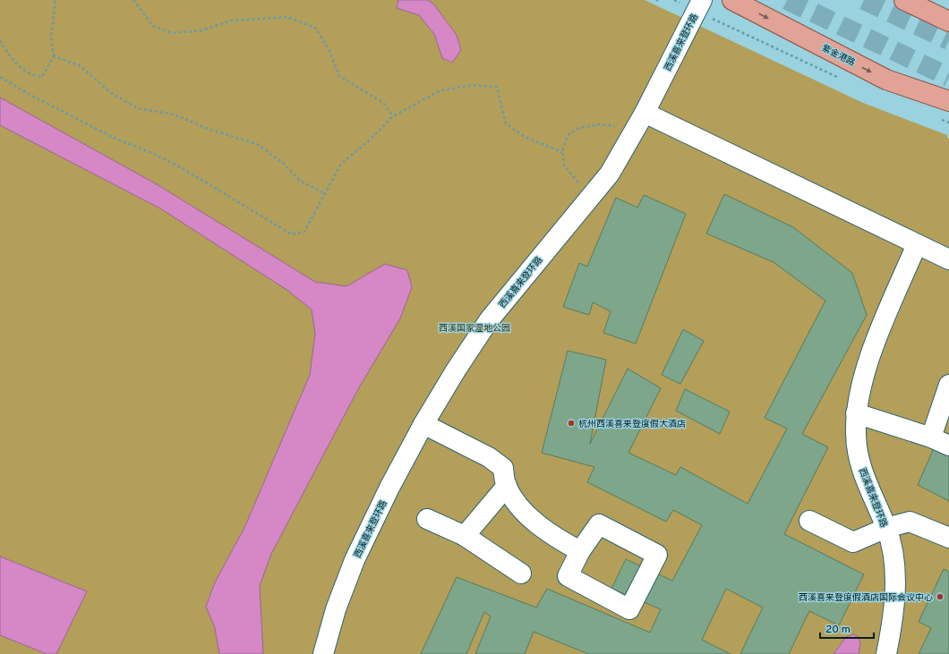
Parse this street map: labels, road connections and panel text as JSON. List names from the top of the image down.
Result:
{
  "streets": {
    "main road": ["紫金港路"],
    "street": ["西溪喜来登环路"]
  },
  "parks": ["西溪国家湿地公园"],
  "places": ["杭州西溪喜来登度假大酒店", "西溪喜来登度假酒店国际会议中心"],
  "scale_bar": "20 m"
}
